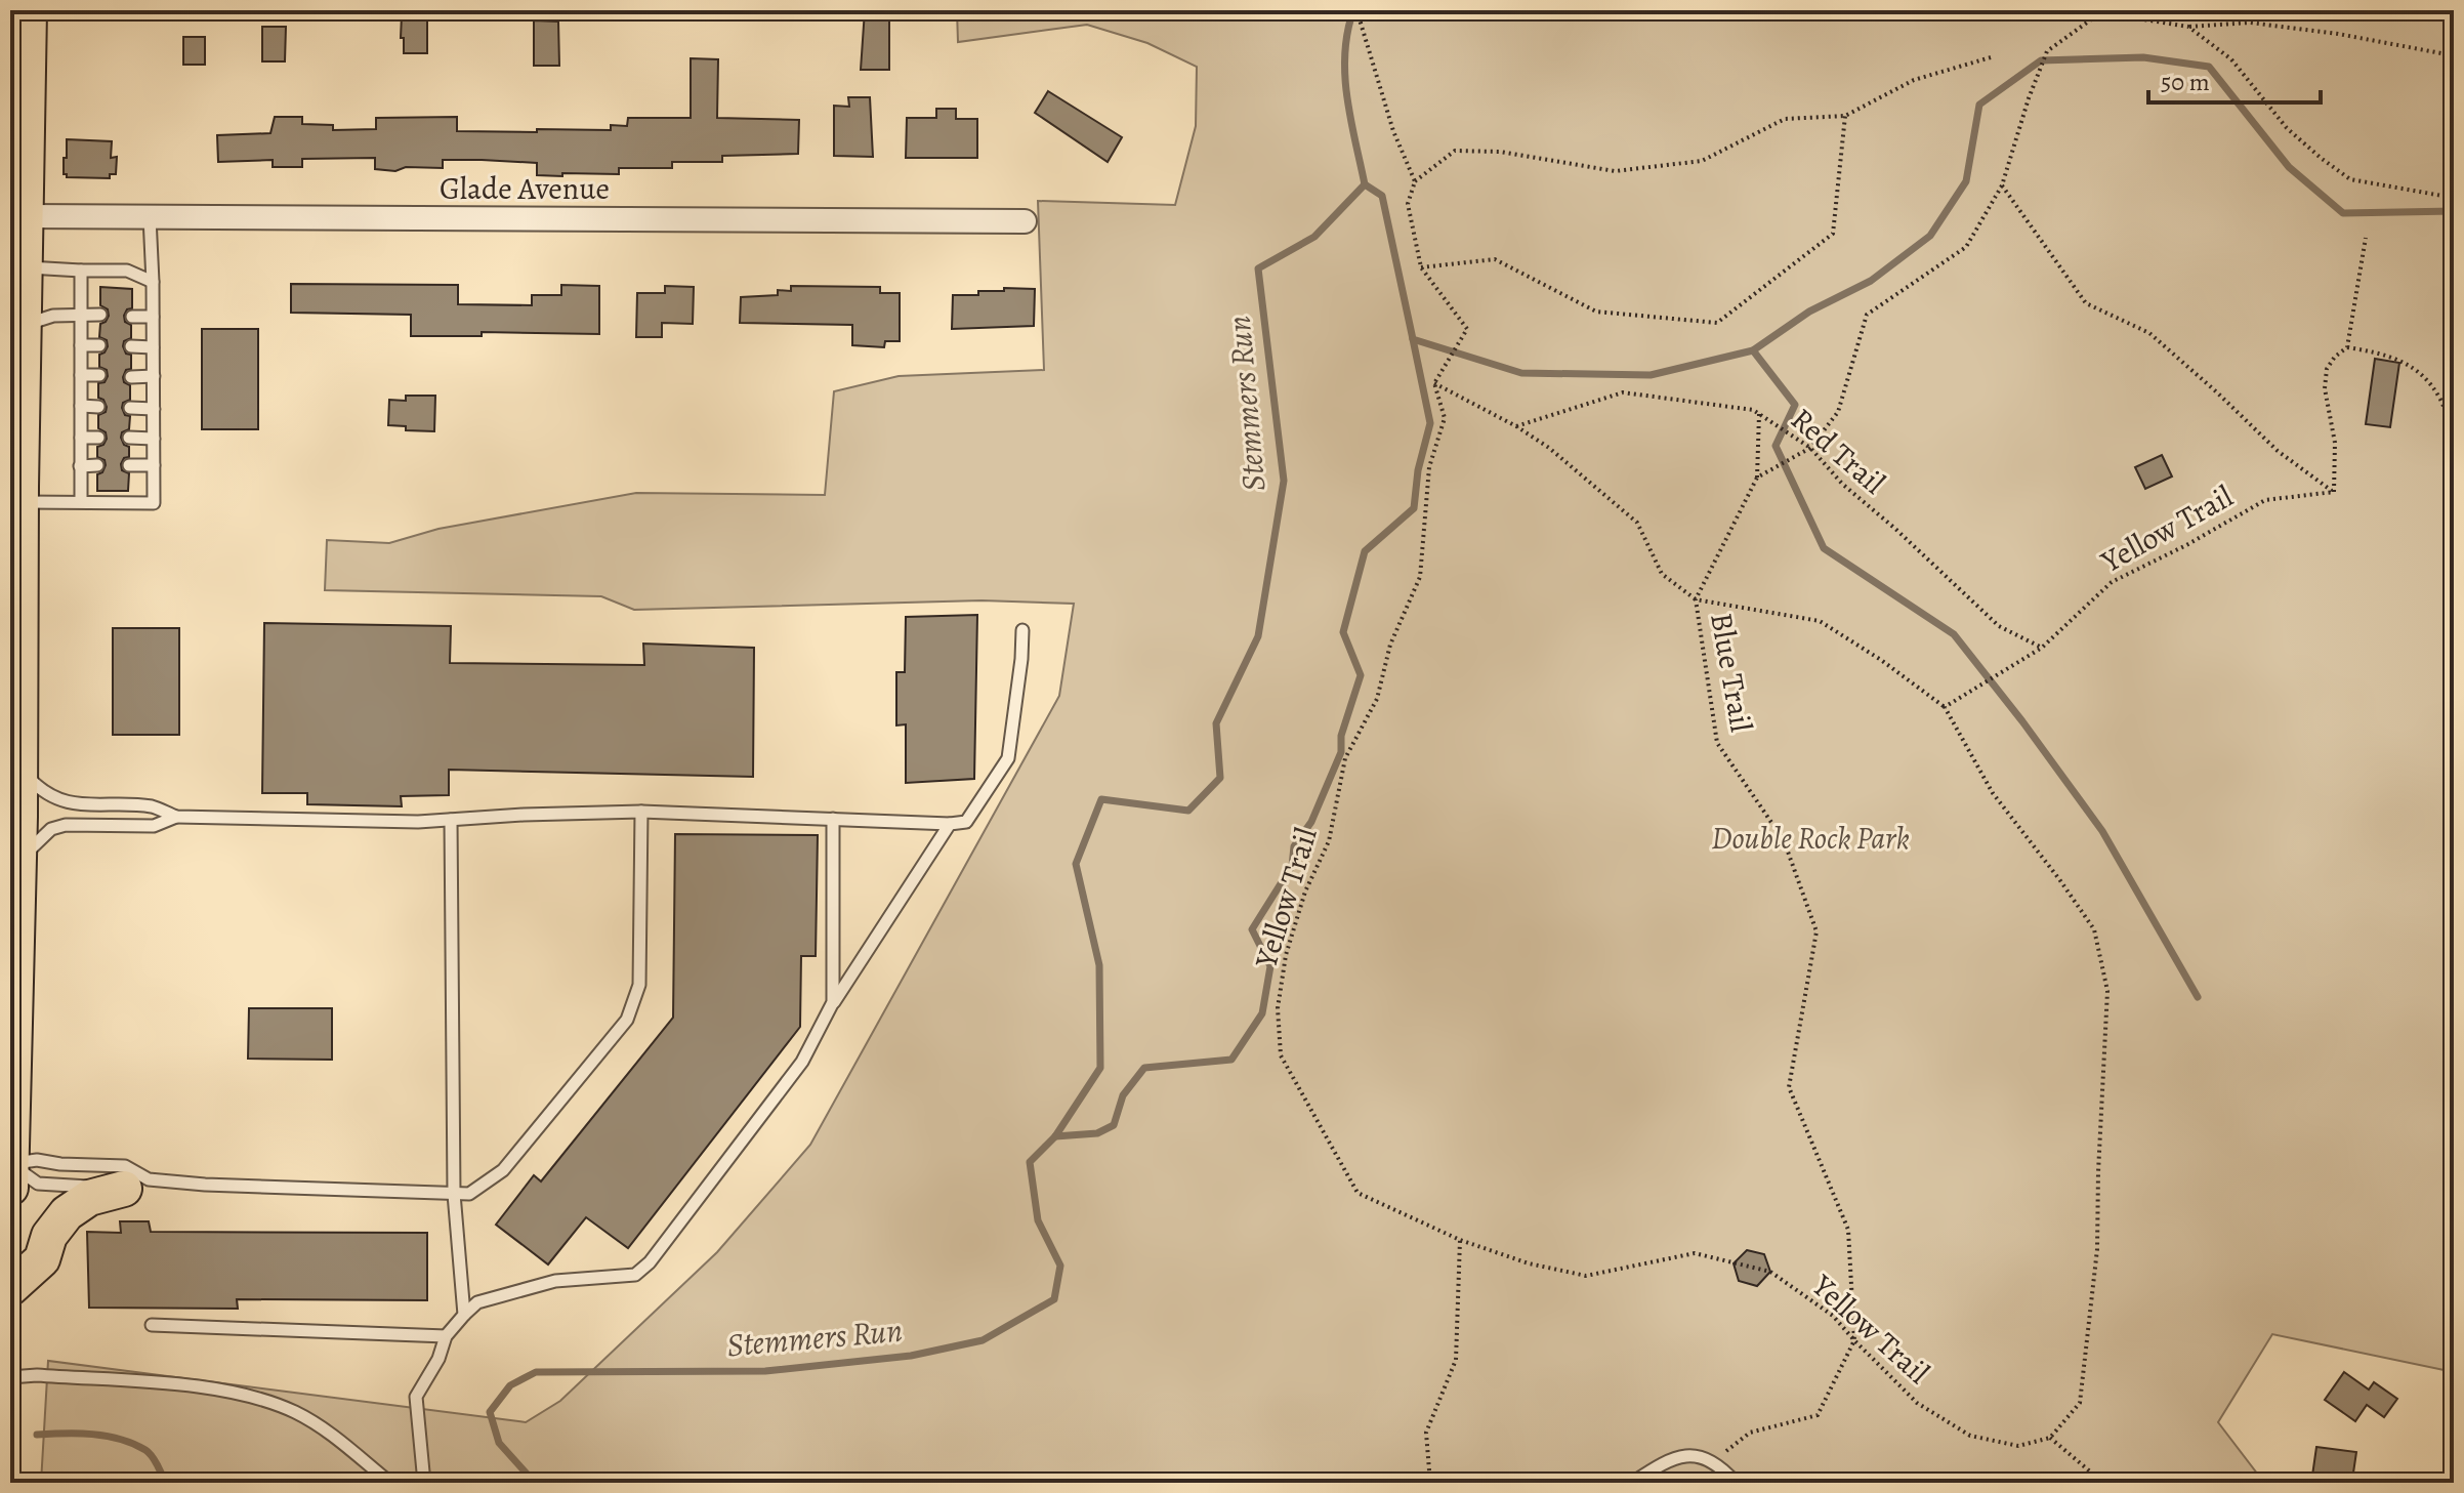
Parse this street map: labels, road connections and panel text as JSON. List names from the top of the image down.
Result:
{
  "streets": {
    "street": ["Glade Avenue"],
    "path": ["Red Trail", "Yellow Trail", "Blue Trail"]
  },
  "crossings": [
    ["Red Trail", "Yellow Trail"],
    ["Yellow Trail", "Blue Trail"]
  ],
  "water": ["Stemmers Run"],
  "parks": ["Double Rock Park"],
  "scale_bar": "50 m"
}
